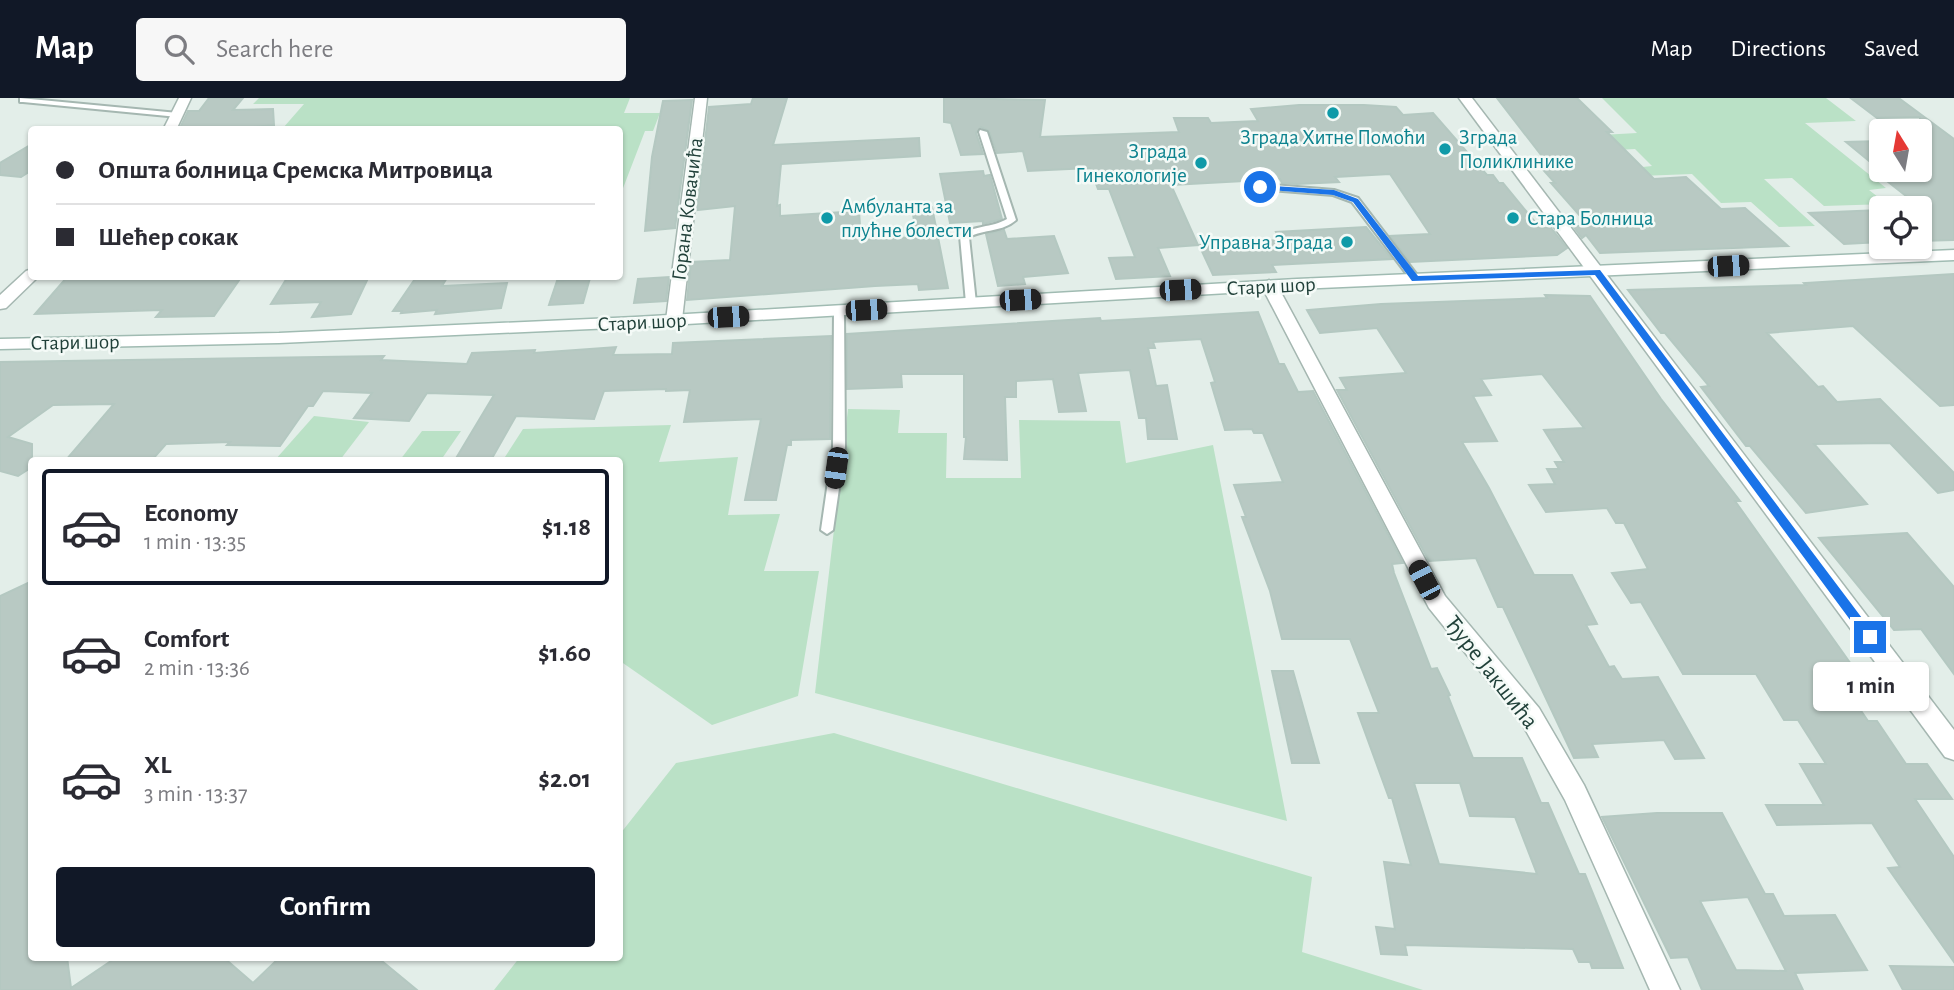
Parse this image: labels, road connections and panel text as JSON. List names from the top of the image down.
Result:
{
  "streets": {
    "street": ["Горана Ковачића", "Стари шор", "Ђуре Јакшића"]
  },
  "crossings": [
    ["Горана Ковачића", "Стари шор"],
    ["Стари шор", "Ђуре Јакшића"]
  ],
  "places": [
    "Зграда Хитне Помоћи",
    "Зграда Поликлинике",
    "Зграда Гинекологије",
    "Амбуланта за плућне болести",
    "Стара Болница",
    "Управна Зграда"
  ],
  "north": "top",
  "page": {
    "header": "Map",
    "search": "Search here",
    "nav": ["Map", "Directions", "Saved"],
    "banner": ["Општа болница Сремска Митровица", "Шећер сокак"],
    "list": [
      {
        "name": "Economy",
        "note": "1 min · 13:35",
        "value": "$1.18"
      },
      {
        "name": "Comfort",
        "note": "2 min · 13:36",
        "value": "$1.60"
      },
      {
        "name": "XL",
        "note": "3 min · 13:37",
        "value": "$2.01"
      }
    ],
    "bubble": "1 min",
    "buttons": "Confirm"
  }
}
